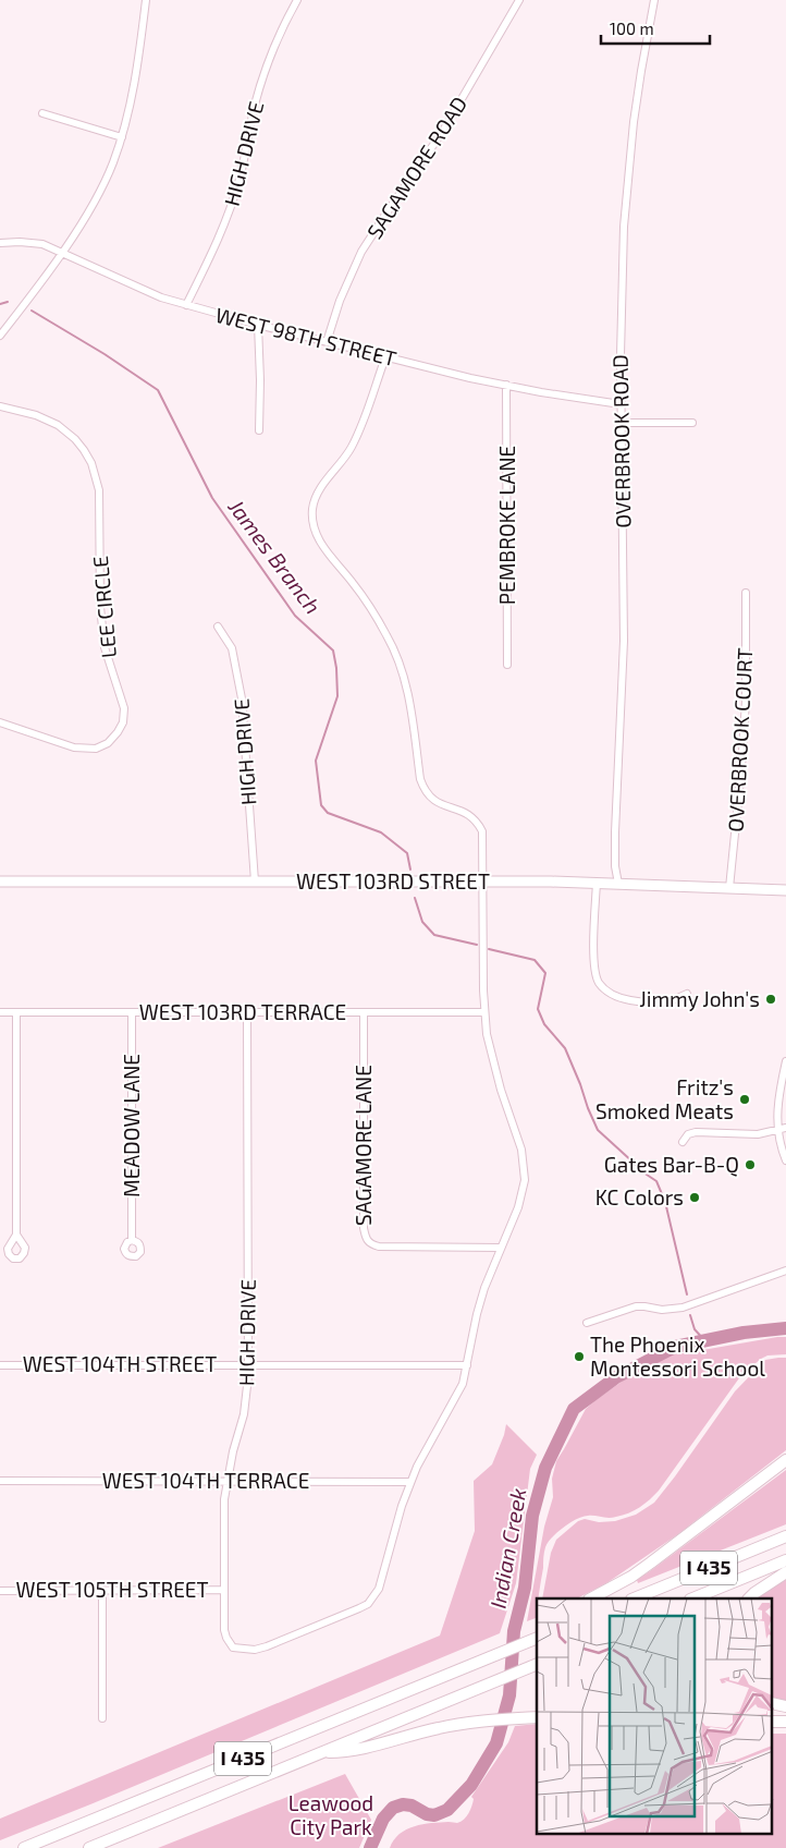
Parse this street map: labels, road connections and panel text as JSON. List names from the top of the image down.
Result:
{
  "streets": {
    "highway": ["I 435"],
    "main road": ["WEST 103RD STREET"],
    "street": [
      "HIGH DRIVE",
      "SAGAMORE ROAD",
      "WEST 98TH STREET",
      "OVERBROOK ROAD",
      "PEMBROKE LANE",
      "LEE CIRCLE",
      "OVERBROOK COURT",
      "WEST 103RD TERRACE",
      "MEADOW LANE",
      "SAGAMORE LANE",
      "WEST 104TH STREET",
      "WEST 104TH TERRACE",
      "WEST 105TH STREET"
    ]
  },
  "crossings": [
    ["HIGH DRIVE", "WEST 98TH STREET"],
    ["HIGH DRIVE", "WEST 103RD STREET"],
    ["HIGH DRIVE", "WEST 103RD TERRACE"],
    ["HIGH DRIVE", "WEST 104TH STREET"],
    ["HIGH DRIVE", "WEST 104TH TERRACE"],
    ["HIGH DRIVE", "WEST 105TH STREET"],
    ["SAGAMORE ROAD", "WEST 98TH STREET"],
    ["WEST 98TH STREET", "OVERBROOK ROAD"],
    ["WEST 98TH STREET", "PEMBROKE LANE"],
    ["OVERBROOK ROAD", "WEST 103RD STREET"],
    ["OVERBROOK COURT", "WEST 103RD STREET"],
    ["WEST 103RD TERRACE", "MEADOW LANE"],
    ["WEST 103RD TERRACE", "SAGAMORE LANE"]
  ],
  "water": ["James Branch", "Indian Creek"],
  "parks": ["Leawood City Park"],
  "places": [
    "Jimmy John's",
    "Fritz's Smoked Meats",
    "Gates Bar-B-Q",
    "KC Colors",
    "The Phoenix Montessori School"
  ],
  "scale_bar": "100 m"
}
